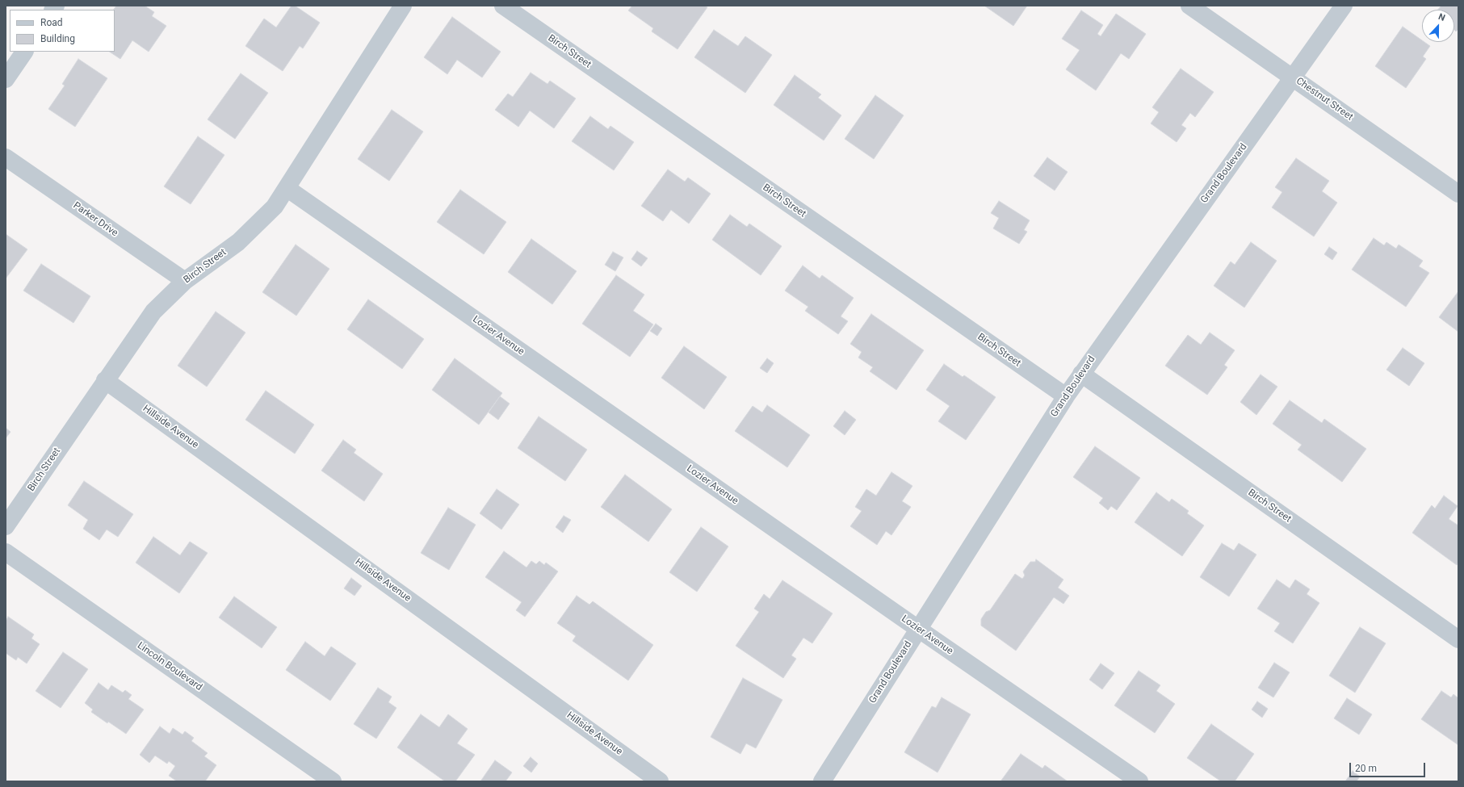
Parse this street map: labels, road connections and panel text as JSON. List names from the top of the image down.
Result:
{
  "streets": {
    "street": [
      "Birch Street",
      "Chestnut Street",
      "Grand Boulevard",
      "Parker Drive",
      "Lozier Avenue",
      "Hillside Avenue",
      "Lincoln Boulevard"
    ]
  },
  "crossings": [
    ["Birch Street", "Grand Boulevard"],
    ["Birch Street", "Parker Drive"],
    ["Birch Street", "Lozier Avenue"],
    ["Birch Street", "Hillside Avenue"],
    ["Chestnut Street", "Grand Boulevard"],
    ["Grand Boulevard", "Lozier Avenue"]
  ],
  "legend": ["Road", "Building"],
  "scale_bar": "20 m",
  "north": "top"
}
